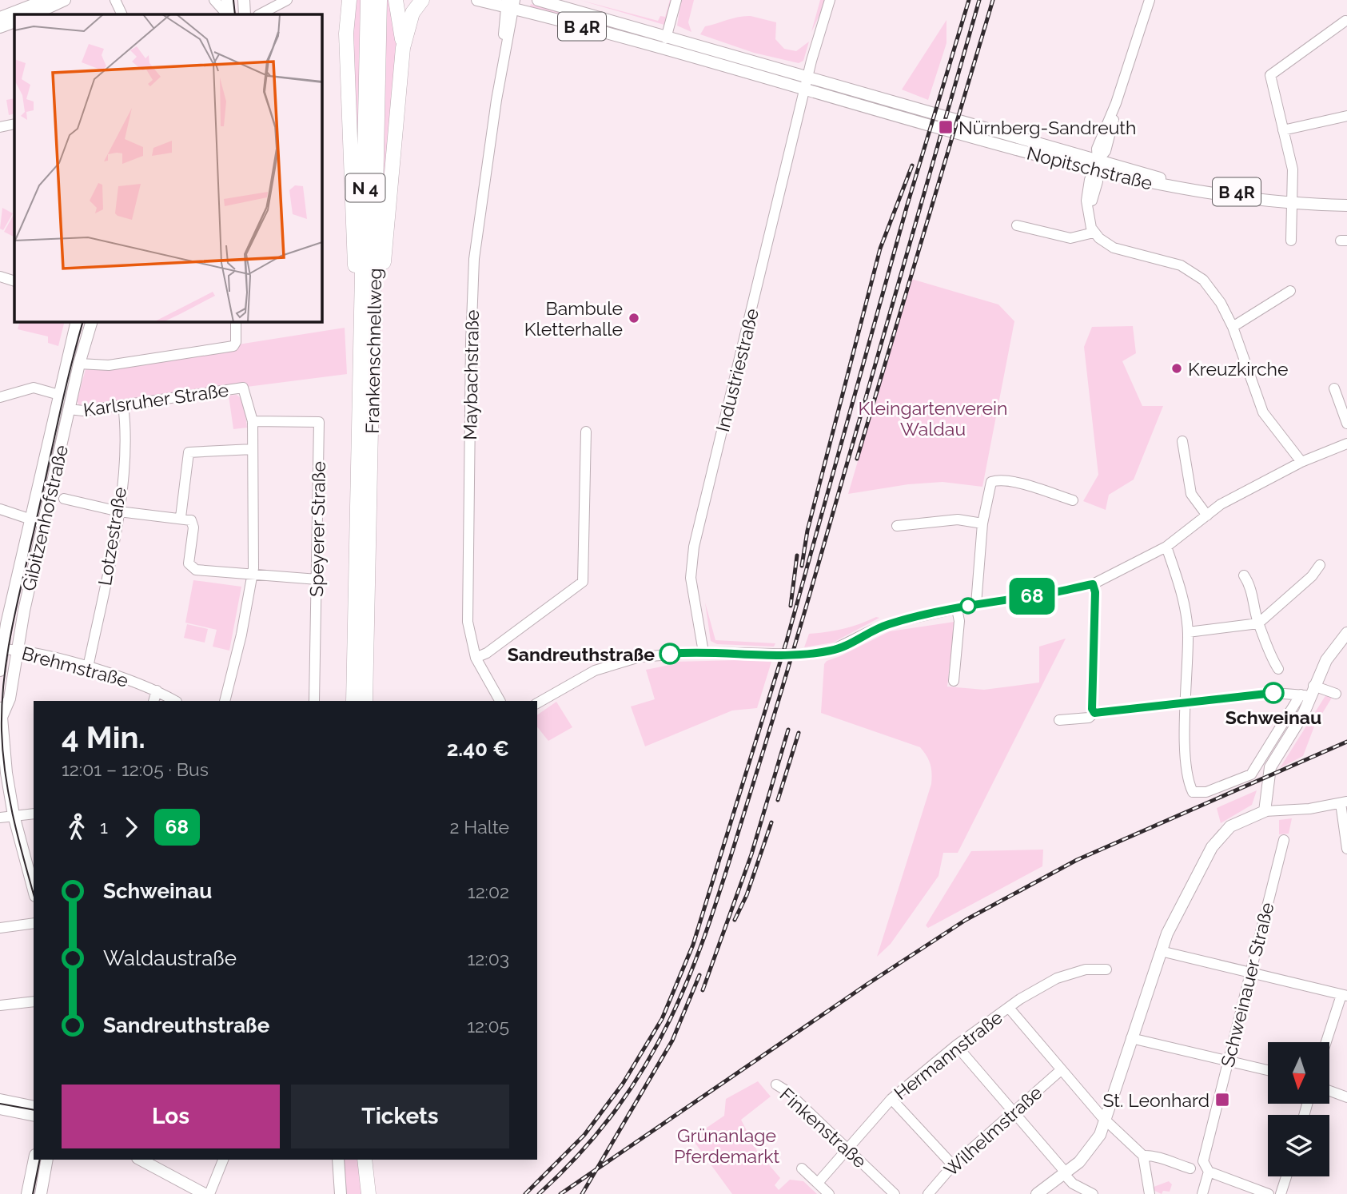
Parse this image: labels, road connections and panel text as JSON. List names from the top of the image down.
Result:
{
  "streets": {
    "highway": ["N 4", "Frankenschnellweg"],
    "main road": ["B 4R", "Nopitschstraße", "Gibitzenhofstraße"],
    "street": [
      "Industriestraße",
      "Maybachstraße",
      "Karlsruher Straße",
      "Speyerer Straße",
      "Lotzestraße",
      "Brehmstraße",
      "Schweinauer Straße",
      "Hermannstraße",
      "Finkenstraße",
      "Wilhelmstraße"
    ]
  },
  "crossings": [
    ["Nopitschstraße", "Industriestraße"],
    ["Nopitschstraße", "Maybachstraße"],
    ["Karlsruher Straße", "Gibitzenhofstraße"],
    ["Karlsruher Straße", "Speyerer Straße"],
    ["Karlsruher Straße", "Lotzestraße"],
    ["Gibitzenhofstraße", "Brehmstraße"],
    ["Lotzestraße", "Brehmstraße"],
    ["Hermannstraße", "Finkenstraße"]
  ],
  "parks": ["Kleingartenverein Waldau", "Grünanlage Pferdemarkt"],
  "places": {
    "transit": ["Nürnberg-Sandreuth", "St. Leonhard"],
    "other": [
      "Bambule Kletterhalle",
      "Kreuzkirche",
      "Sandreuthstraße",
      "Schweinau"
    ]
  },
  "lines": ["bus line 68"],
  "north": "bottom",
  "page": {
    "on_map": "68",
    "heading": ["4 Min.", "12:01 – 12:05 · Bus", "2.40 €"],
    "legs": ["1", "68", "2 Halte"],
    "list": [
      {
        "name": "Schweinau",
        "value": "12:02"
      },
      {
        "name": "Waldaustraße",
        "value": "12:03"
      },
      {
        "name": "Sandreuthstraße",
        "value": "12:05"
      }
    ],
    "buttons": ["Los", "Tickets"]
  }
}
